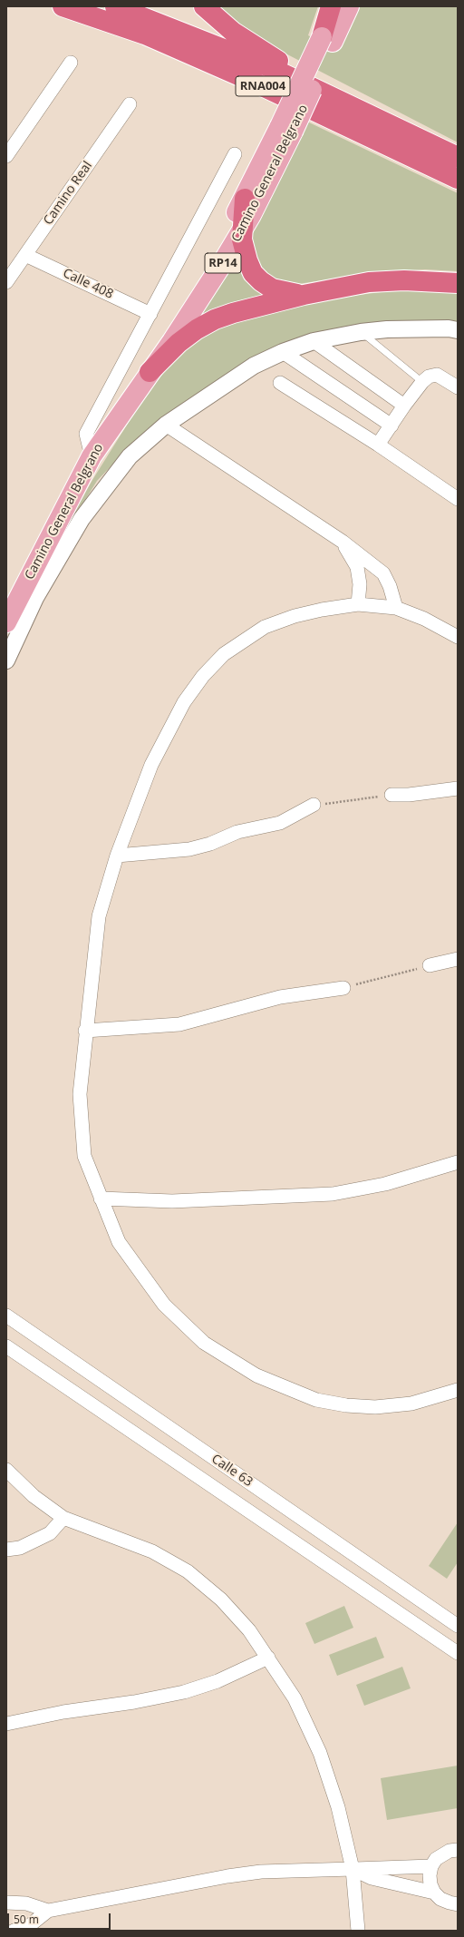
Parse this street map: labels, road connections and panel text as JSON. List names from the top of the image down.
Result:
{
  "streets": {
    "highway": ["RNA004"],
    "main road": ["Camino General Belgrano", "RP14"],
    "street": ["Camino Real", "Calle 408", "Calle 63"]
  },
  "crossings": [
    ["Camino Real", "Calle 408"]
  ],
  "scale_bar": "50 m"
}
